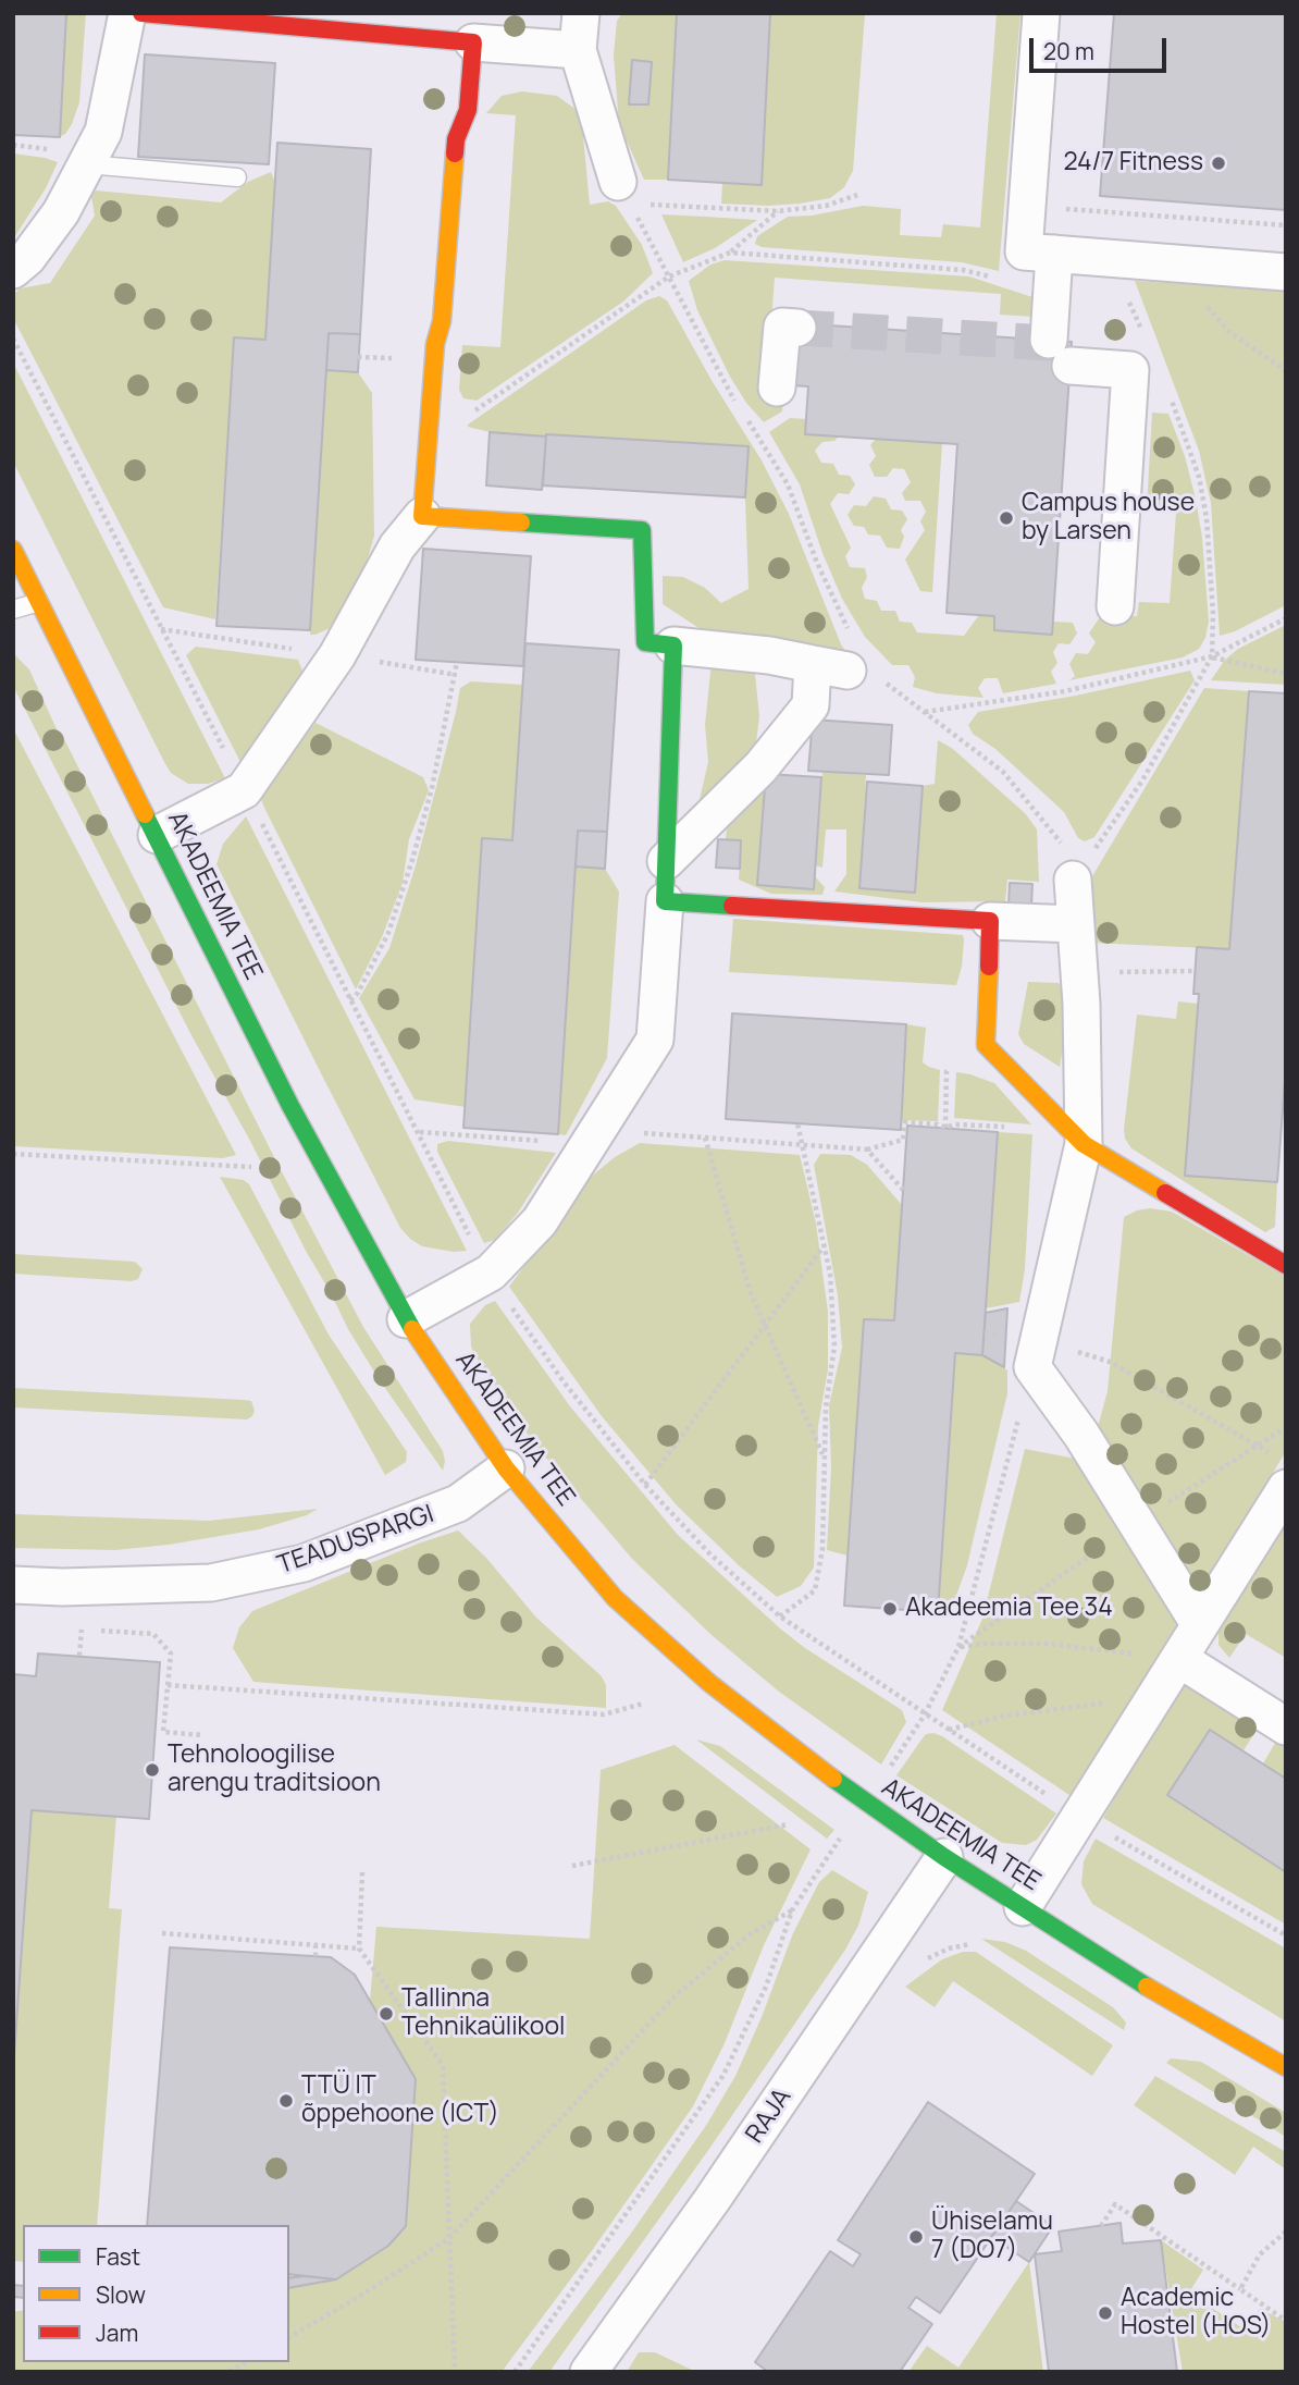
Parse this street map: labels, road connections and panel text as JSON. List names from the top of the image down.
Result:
{
  "streets": {
    "street": ["AKADEEMIA TEE", "TEADUSPARGI", "RAJA"]
  },
  "crossings": [
    ["AKADEEMIA TEE", "TEADUSPARGI"],
    ["AKADEEMIA TEE", "RAJA"]
  ],
  "places": [
    "24/7 Fitness",
    "Campus house by Larsen",
    "Akadeemia Tee 34",
    "Tehnoloogilise arengu traditsioon",
    "Tallinna Tehnikaülikool",
    "TTÜ IT õppehoone (ICT)",
    "Ühiselamu 7 (DO7)",
    "Academic Hostel (HOS)"
  ],
  "legend": ["Fast", "Slow", "Jam"],
  "scale_bar": "20 m"
}
